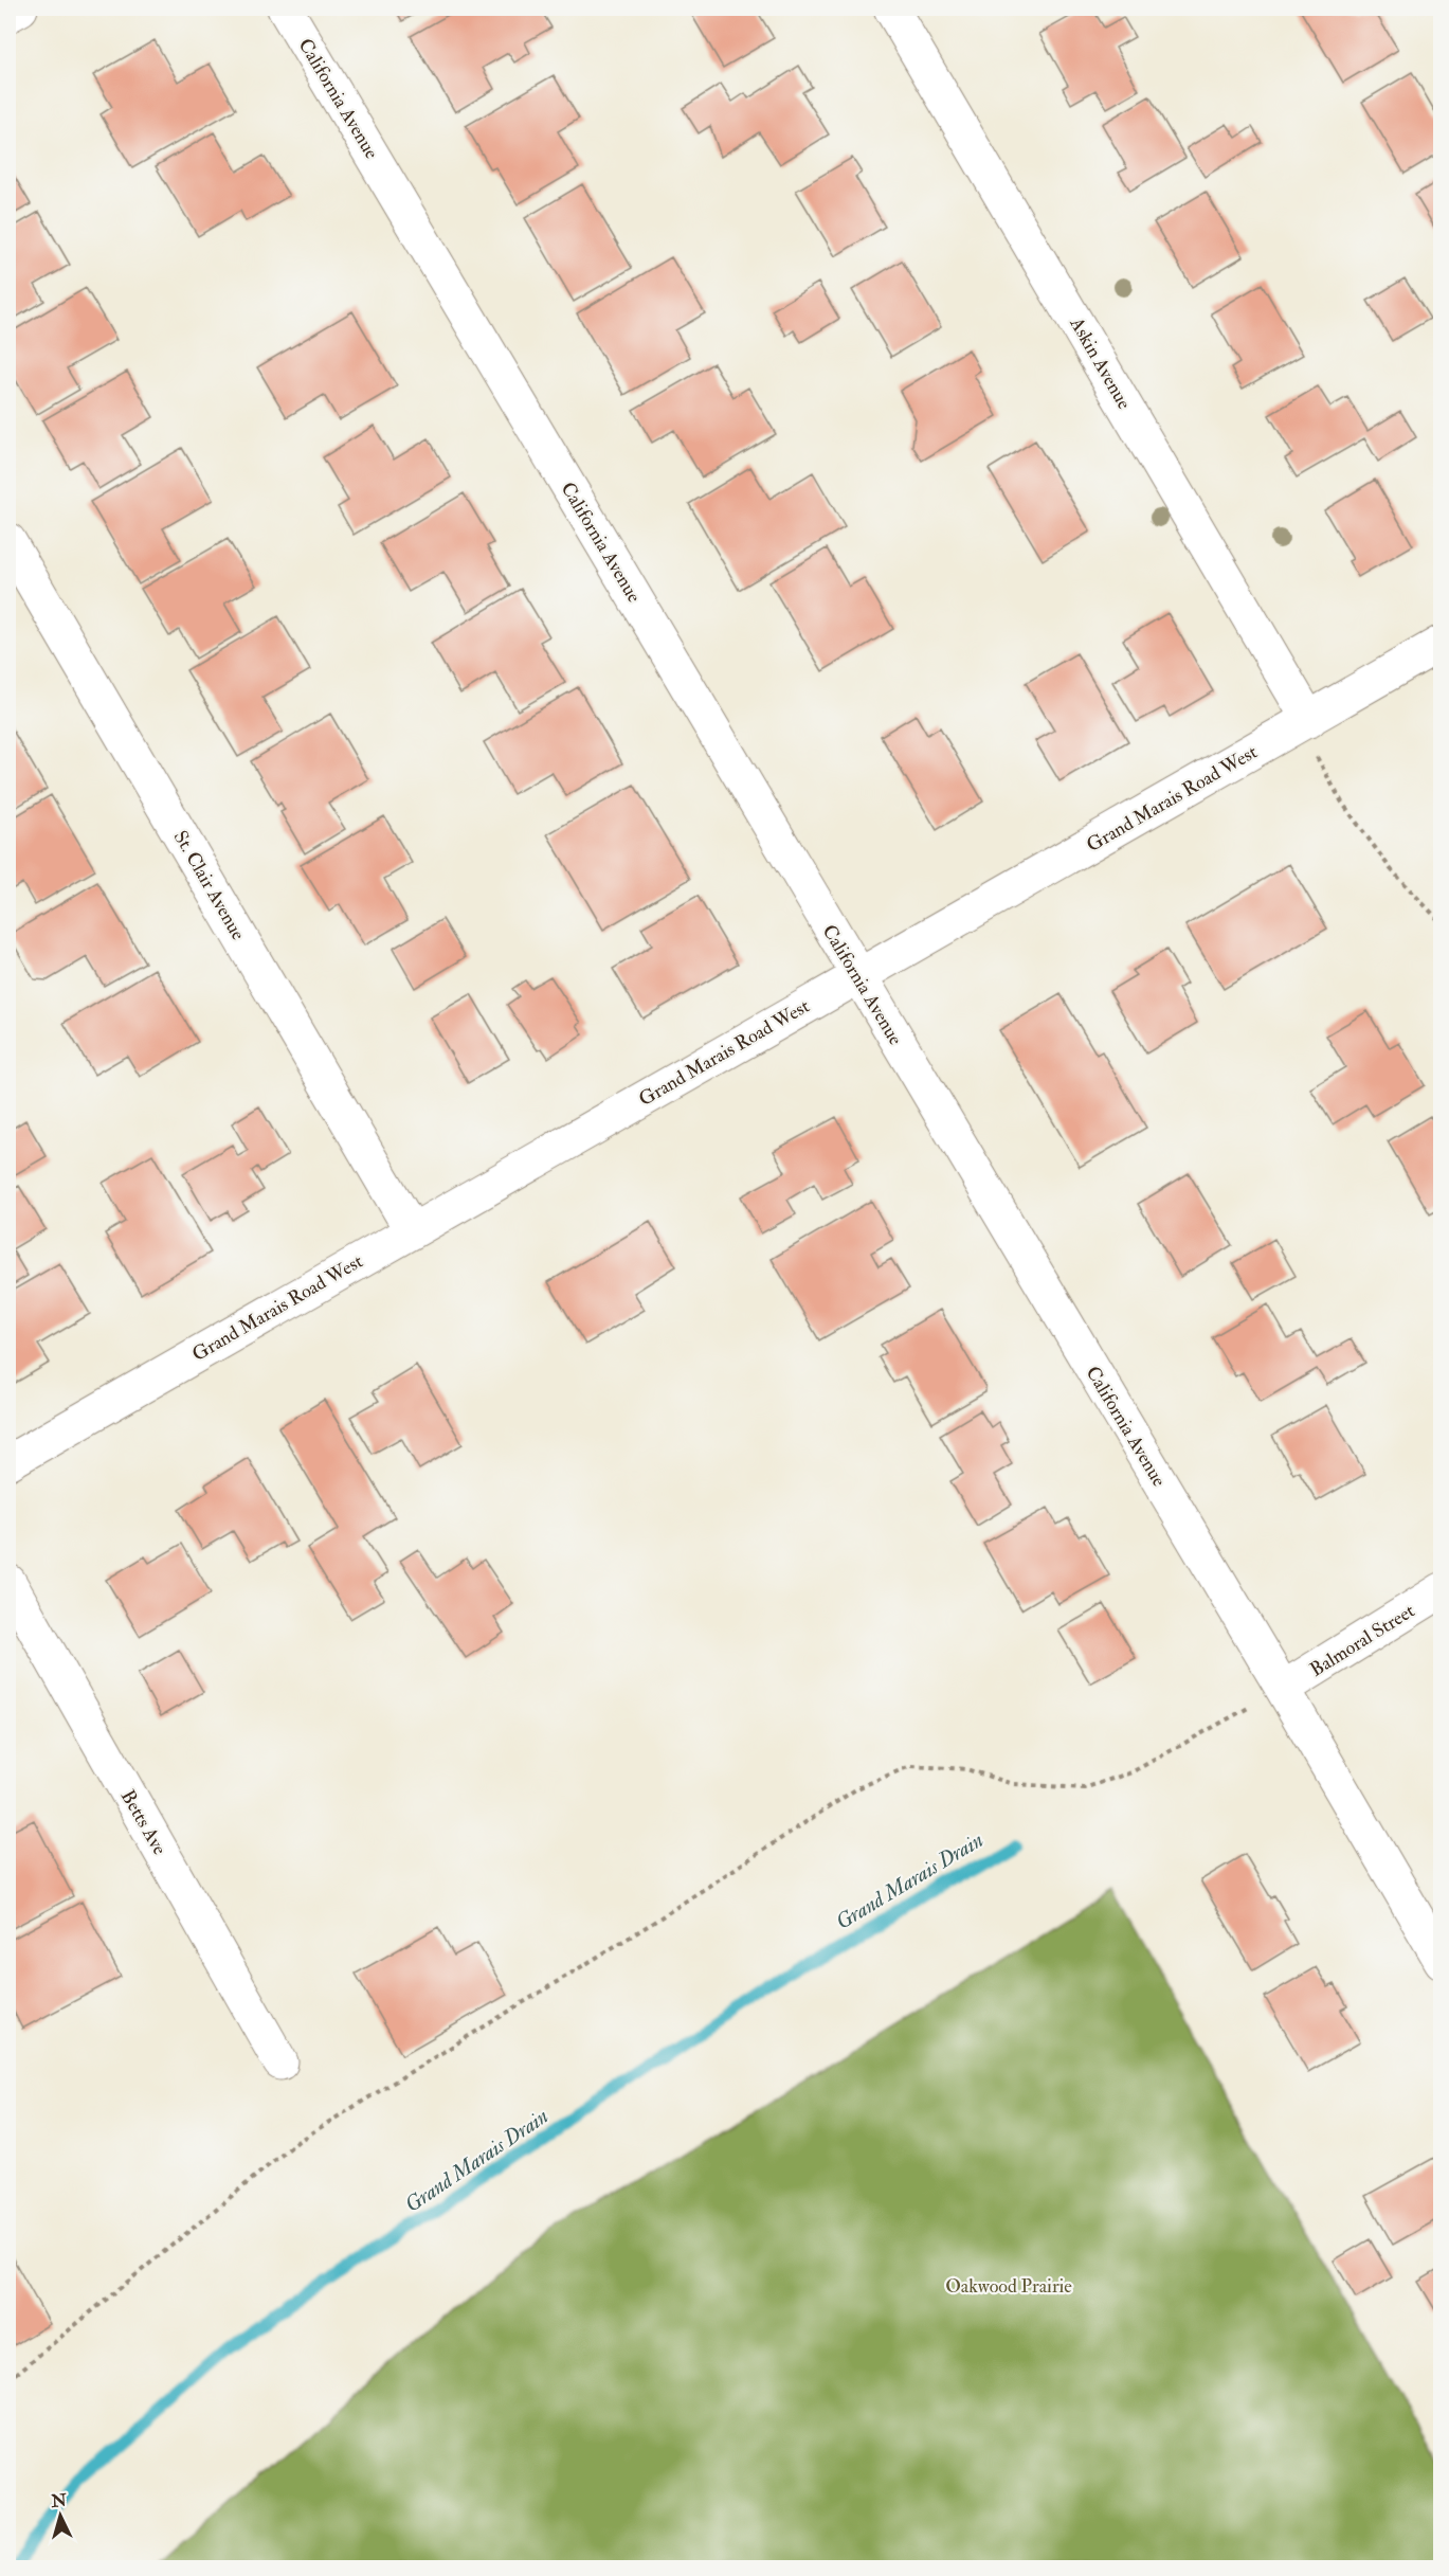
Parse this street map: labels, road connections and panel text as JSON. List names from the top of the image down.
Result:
{
  "streets": {
    "street": [
      "California Avenue",
      "Askin Avenue",
      "Grand Marais Road West",
      "St. Clair Avenue",
      "Balmoral Street",
      "Betts Ave"
    ]
  },
  "crossings": [
    ["California Avenue", "Grand Marais Road West"],
    ["California Avenue", "Balmoral Street"],
    ["Askin Avenue", "Grand Marais Road West"],
    ["Grand Marais Road West", "St. Clair Avenue"]
  ],
  "water": ["Grand Marais Drain"],
  "parks": ["Oakwood Prairie"],
  "north": "top"
}
